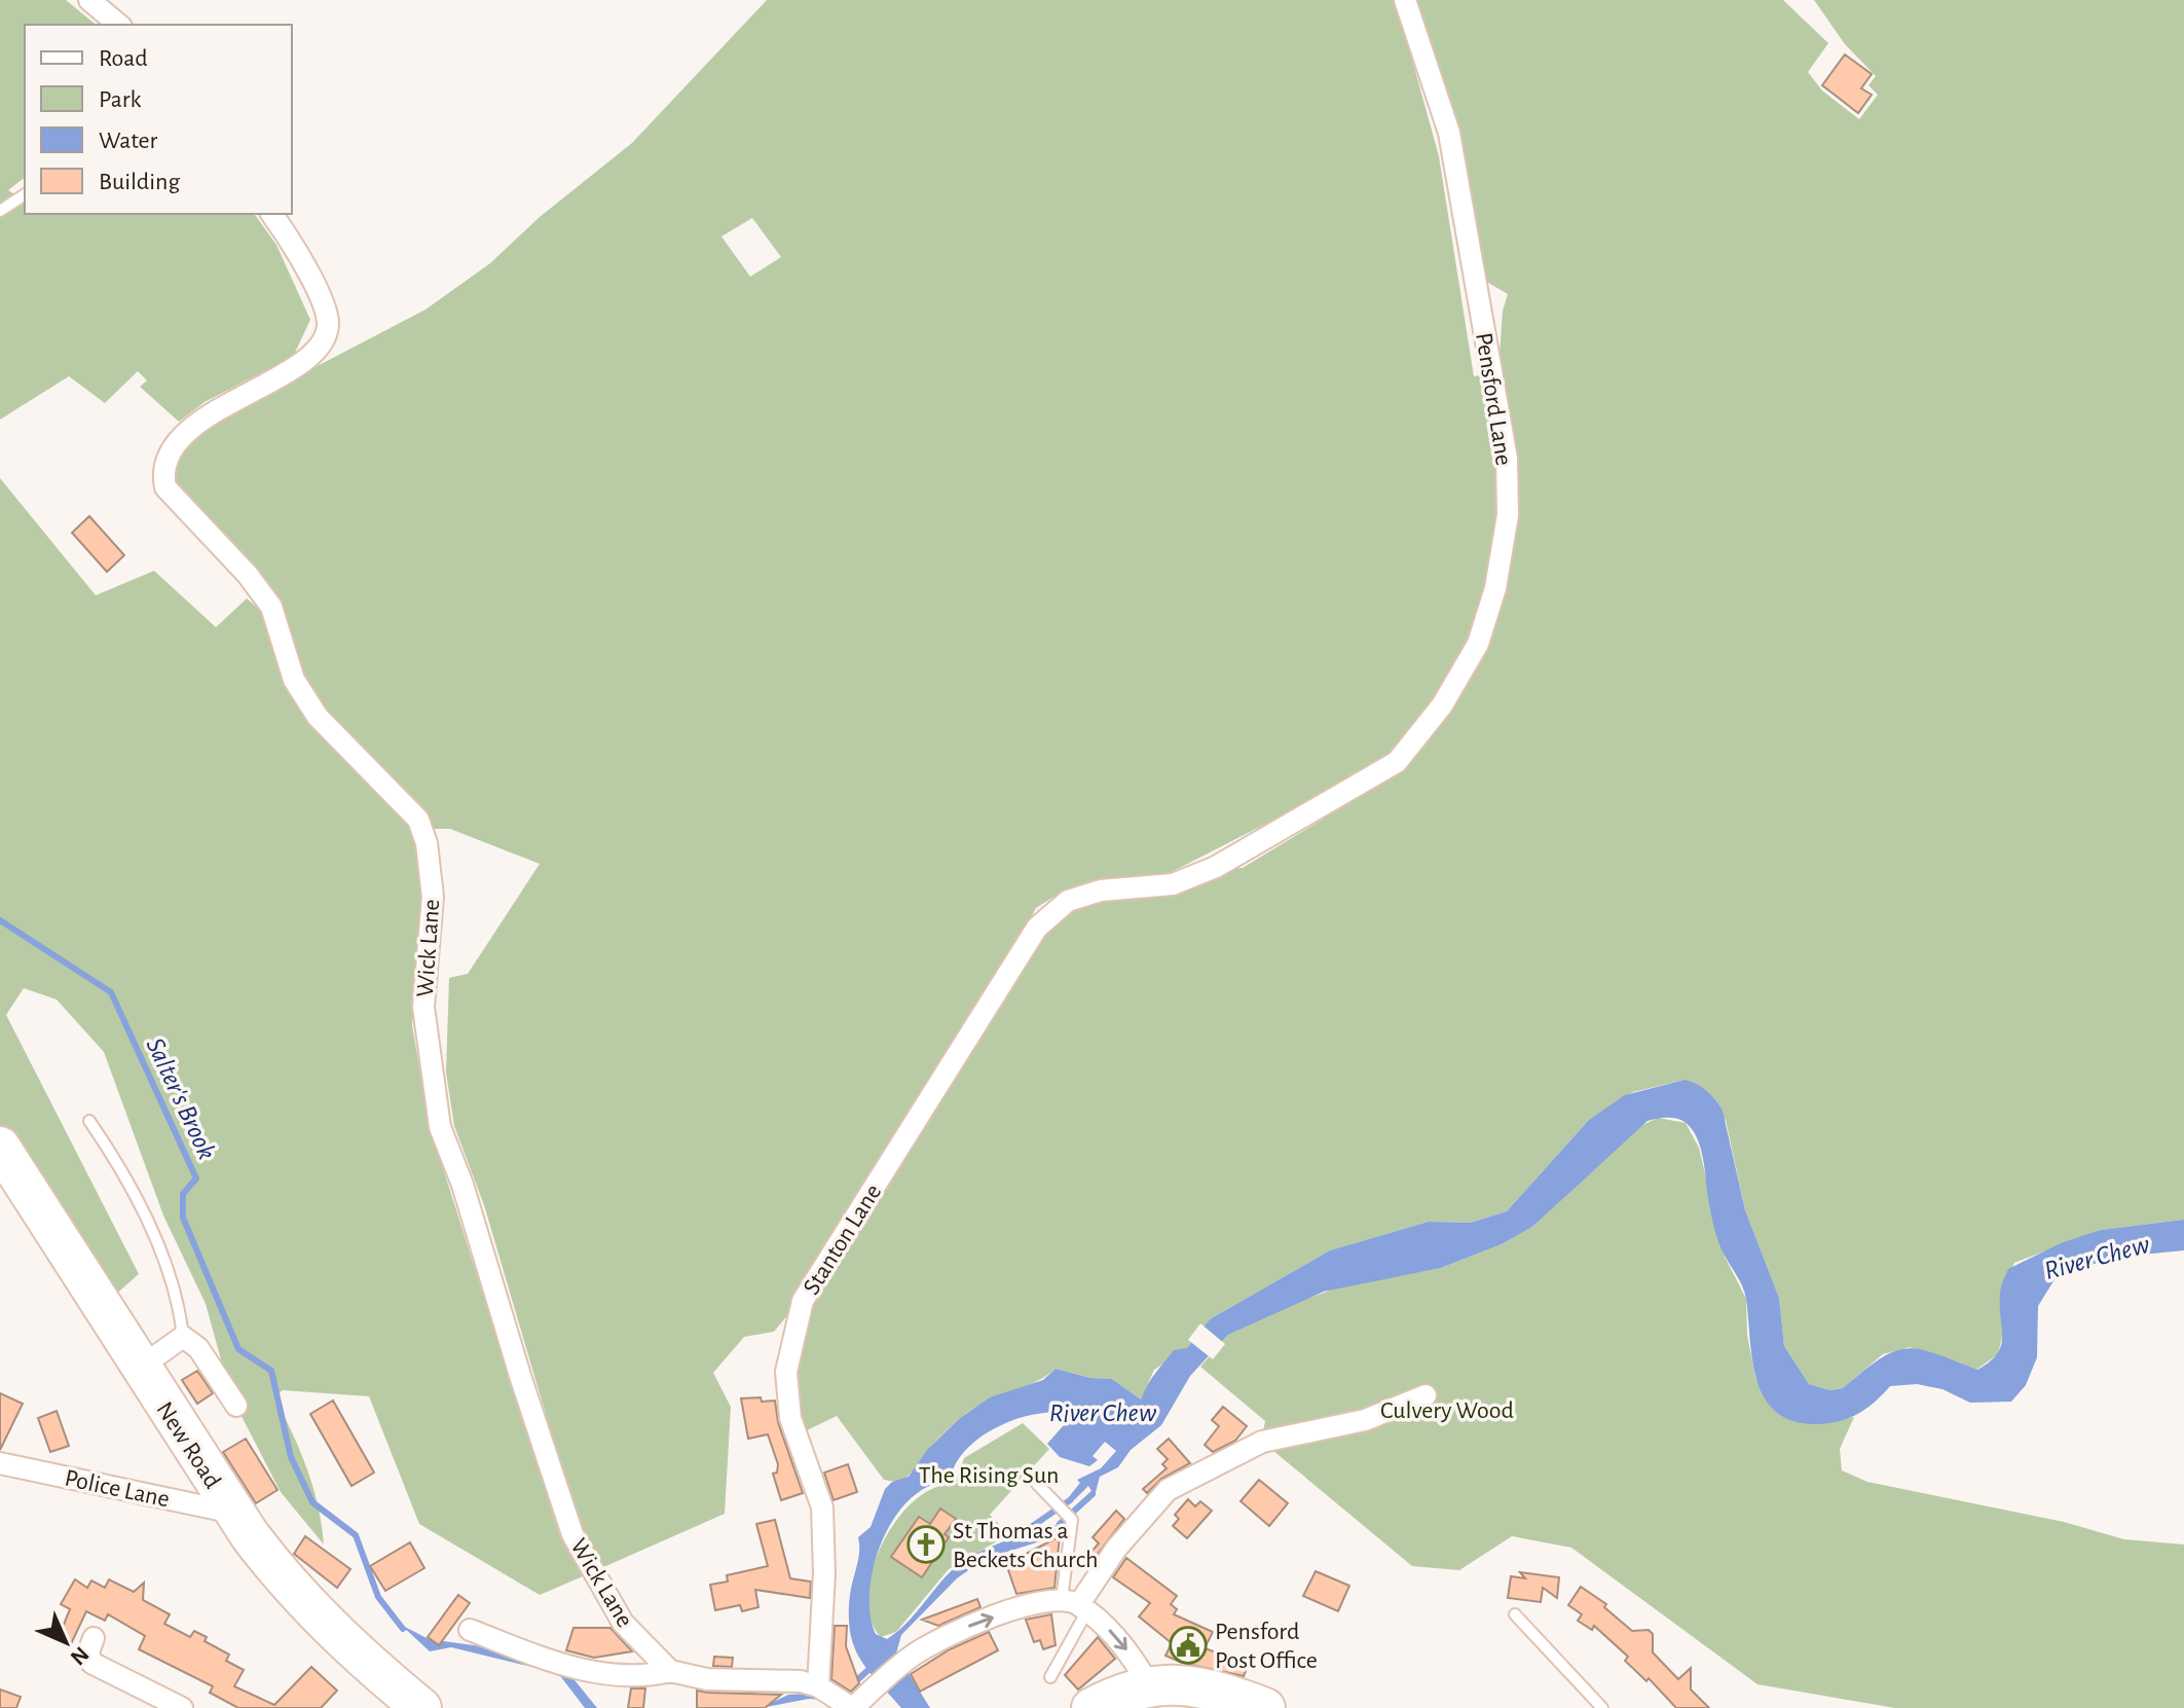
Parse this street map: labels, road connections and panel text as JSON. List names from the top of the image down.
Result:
{
  "streets": {
    "highway": ["New Road"],
    "street": [
      "Pensford Lane",
      "Wick Lane",
      "Stanton Lane",
      "Police Lane"
    ]
  },
  "crossings": [
    ["Pensford Lane", "Stanton Lane"],
    ["New Road", "Police Lane"]
  ],
  "water": ["Salter's Brook", "River Chew"],
  "parks": ["Culvery Wood", "The Rising Sun"],
  "places": {
    "church": ["St Thomas a Beckets Church"],
    "public building": ["Pensford Post Office"]
  },
  "legend": [
    "Road",
    "Park",
    "Water",
    "Building"
  ],
  "north": "bottom right"
}
